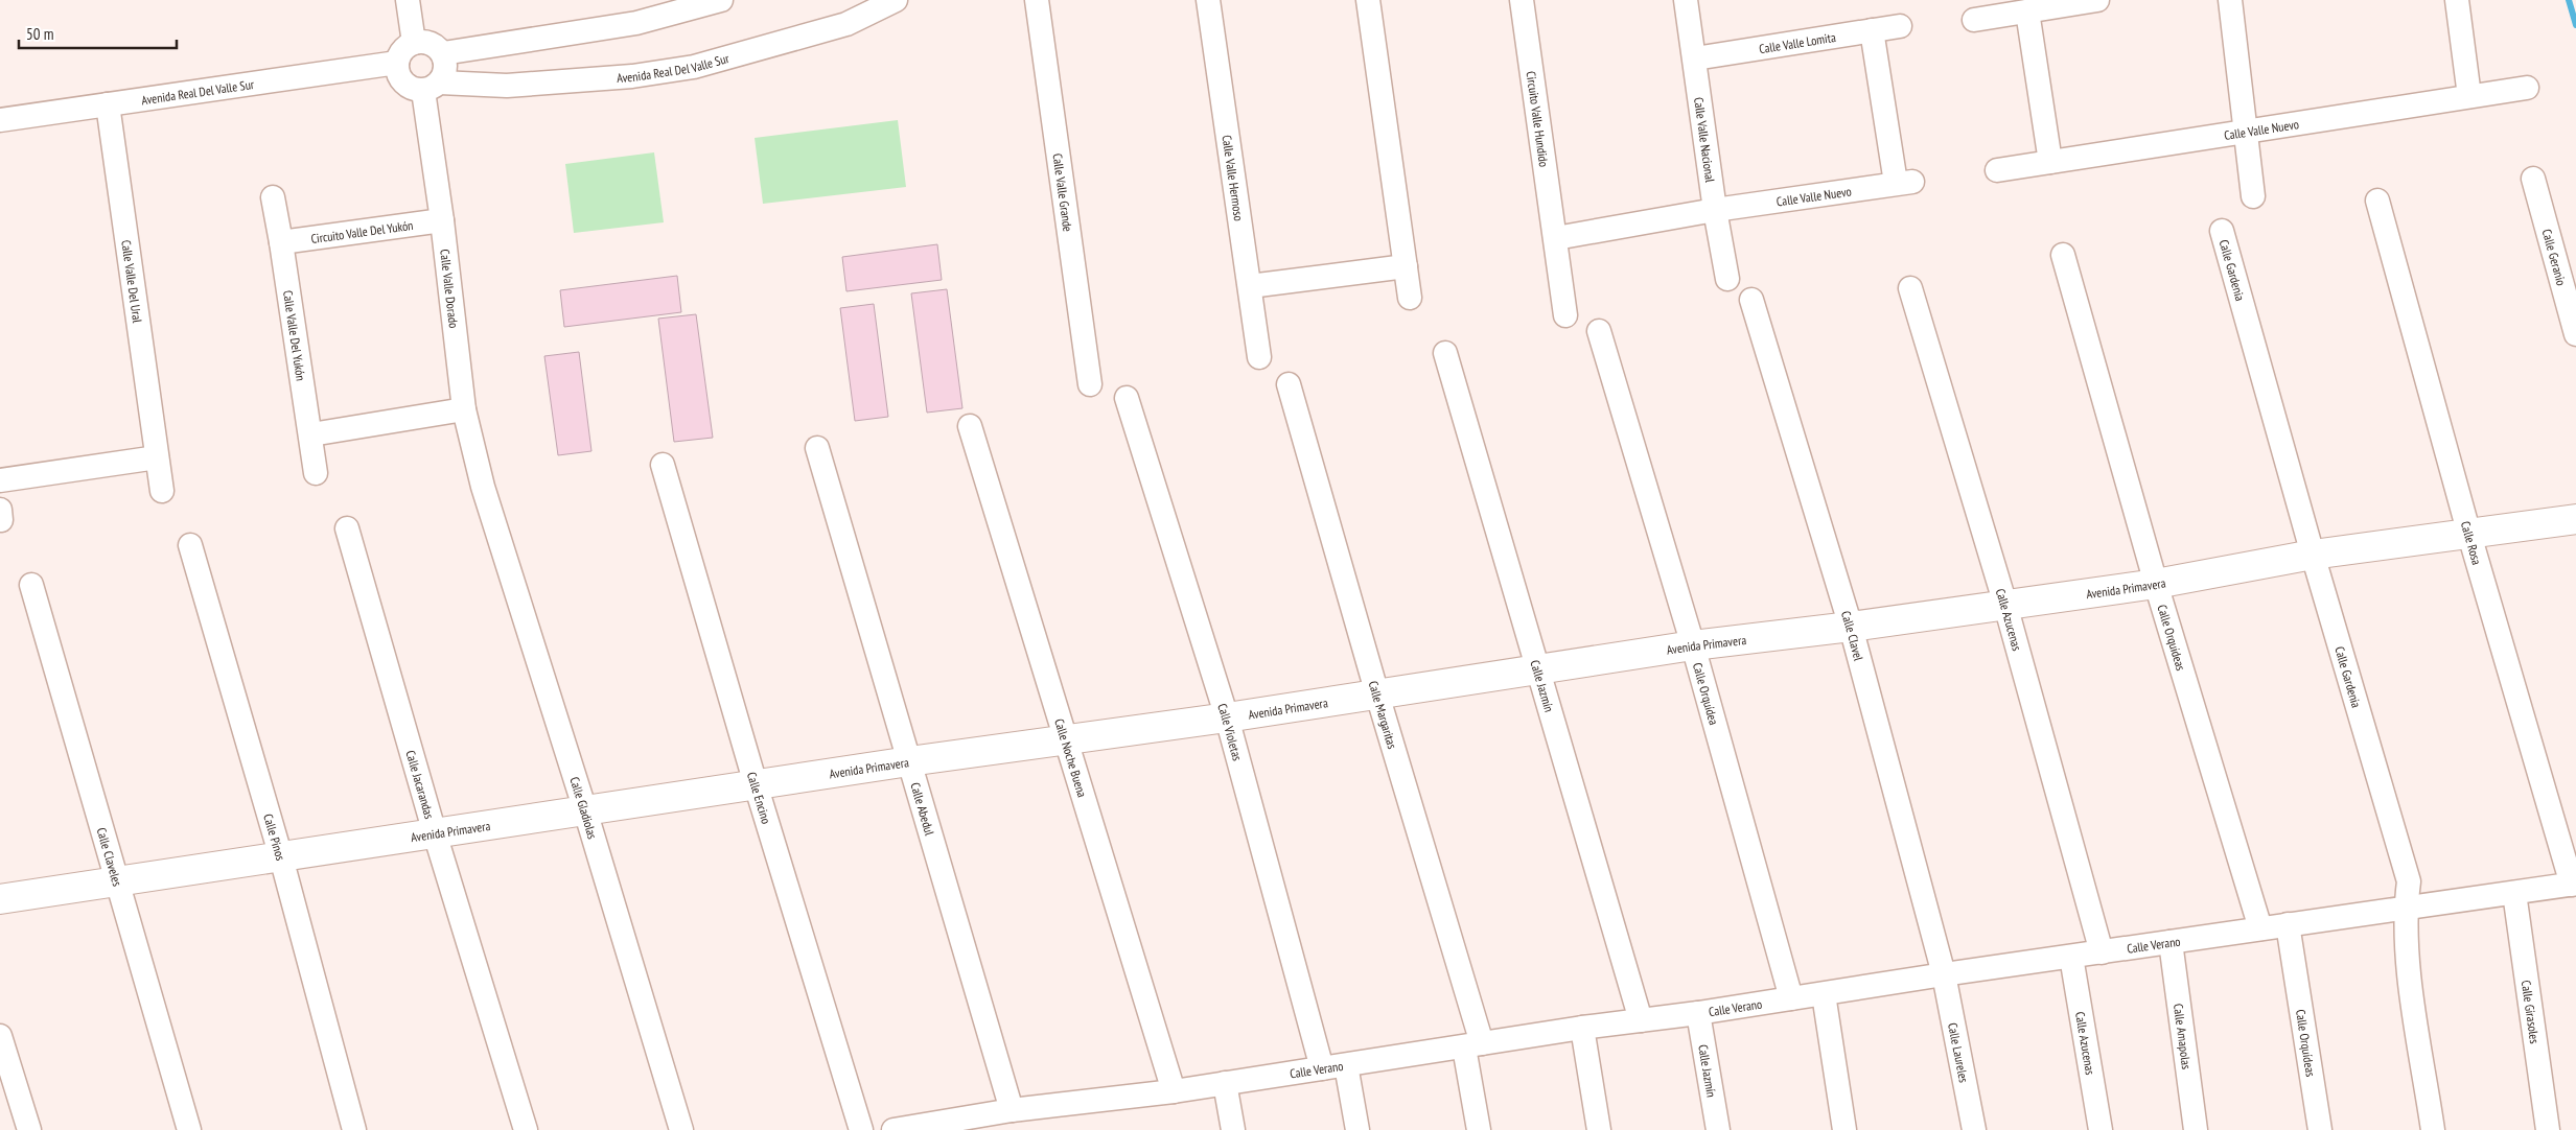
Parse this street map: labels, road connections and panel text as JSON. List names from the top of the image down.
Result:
{
  "streets": {
    "street": [
      "Calle Valle Lomita",
      "Avenida Real Del Valle Sur",
      "Circuito Valle Hundido",
      "Calle Valle Nuevo",
      "Calle Valle Nacional",
      "Calle Valle Hermoso",
      "Calle Valle Grande",
      "Circuito Valle Del Yukón",
      "Calle Geranio",
      "Calle Gardenia",
      "Calle Valle Del Ural",
      "Calle Valle Dorado",
      "Calle Valle Del Yukón",
      "Calle Rosa",
      "Avenida Primavera",
      "Calle Azucenas",
      "Calle Clavel",
      "Calle Orquídeas",
      "Calle Jazmín",
      "Calle Orquídea",
      "Calle Margaritas",
      "Calle Violetas",
      "Calle Noche Buena",
      "Calle Jacarandas",
      "Calle Encino",
      "Calle Gladiolas",
      "Calle Abedul",
      "Calle Pinos",
      "Calle Claveles",
      "Calle Verano",
      "Calle Girasoles",
      "Calle Amapolas",
      "Calle Laureles"
    ]
  },
  "crossings": [
    ["Calle Valle Lomita", "Calle Valle Nuevo"],
    ["Calle Valle Lomita", "Calle Valle Nacional"],
    ["Avenida Real Del Valle Sur", "Calle Valle Del Ural"],
    ["Avenida Real Del Valle Sur", "Calle Valle Dorado"],
    ["Calle Valle Nuevo", "Calle Valle Nacional"],
    ["Circuito Valle Del Yukón", "Calle Valle Dorado"],
    ["Circuito Valle Del Yukón", "Calle Valle Del Yukón"],
    ["Calle Gardenia", "Avenida Primavera"],
    ["Calle Gardenia", "Calle Verano"],
    ["Calle Valle Dorado", "Calle Gladiolas"],
    ["Calle Rosa", "Avenida Primavera"],
    ["Calle Rosa", "Calle Verano"],
    ["Avenida Primavera", "Calle Azucenas"],
    ["Avenida Primavera", "Calle Clavel"],
    ["Avenida Primavera", "Calle Orquídeas"],
    ["Avenida Primavera", "Calle Jazmín"],
    ["Avenida Primavera", "Calle Orquídea"],
    ["Avenida Primavera", "Calle Margaritas"],
    ["Avenida Primavera", "Calle Violetas"],
    ["Avenida Primavera", "Calle Noche Buena"],
    ["Avenida Primavera", "Calle Jacarandas"],
    ["Avenida Primavera", "Calle Encino"],
    ["Avenida Primavera", "Calle Gladiolas"],
    ["Avenida Primavera", "Calle Abedul"],
    ["Avenida Primavera", "Calle Pinos"],
    ["Avenida Primavera", "Calle Claveles"],
    ["Calle Azucenas", "Calle Verano"],
    ["Calle Clavel", "Calle Verano"],
    ["Calle Clavel", "Calle Laureles"],
    ["Calle Orquídeas", "Calle Verano"],
    ["Calle Jazmín", "Calle Verano"],
    ["Calle Orquídea", "Calle Verano"],
    ["Calle Margaritas", "Calle Verano"],
    ["Calle Violetas", "Calle Verano"],
    ["Calle Noche Buena", "Calle Verano"],
    ["Calle Abedul", "Calle Verano"],
    ["Calle Verano", "Calle Girasoles"],
    ["Calle Verano", "Calle Amapolas"],
    ["Calle Verano", "Calle Laureles"]
  ],
  "scale_bar": "50 m"
}
